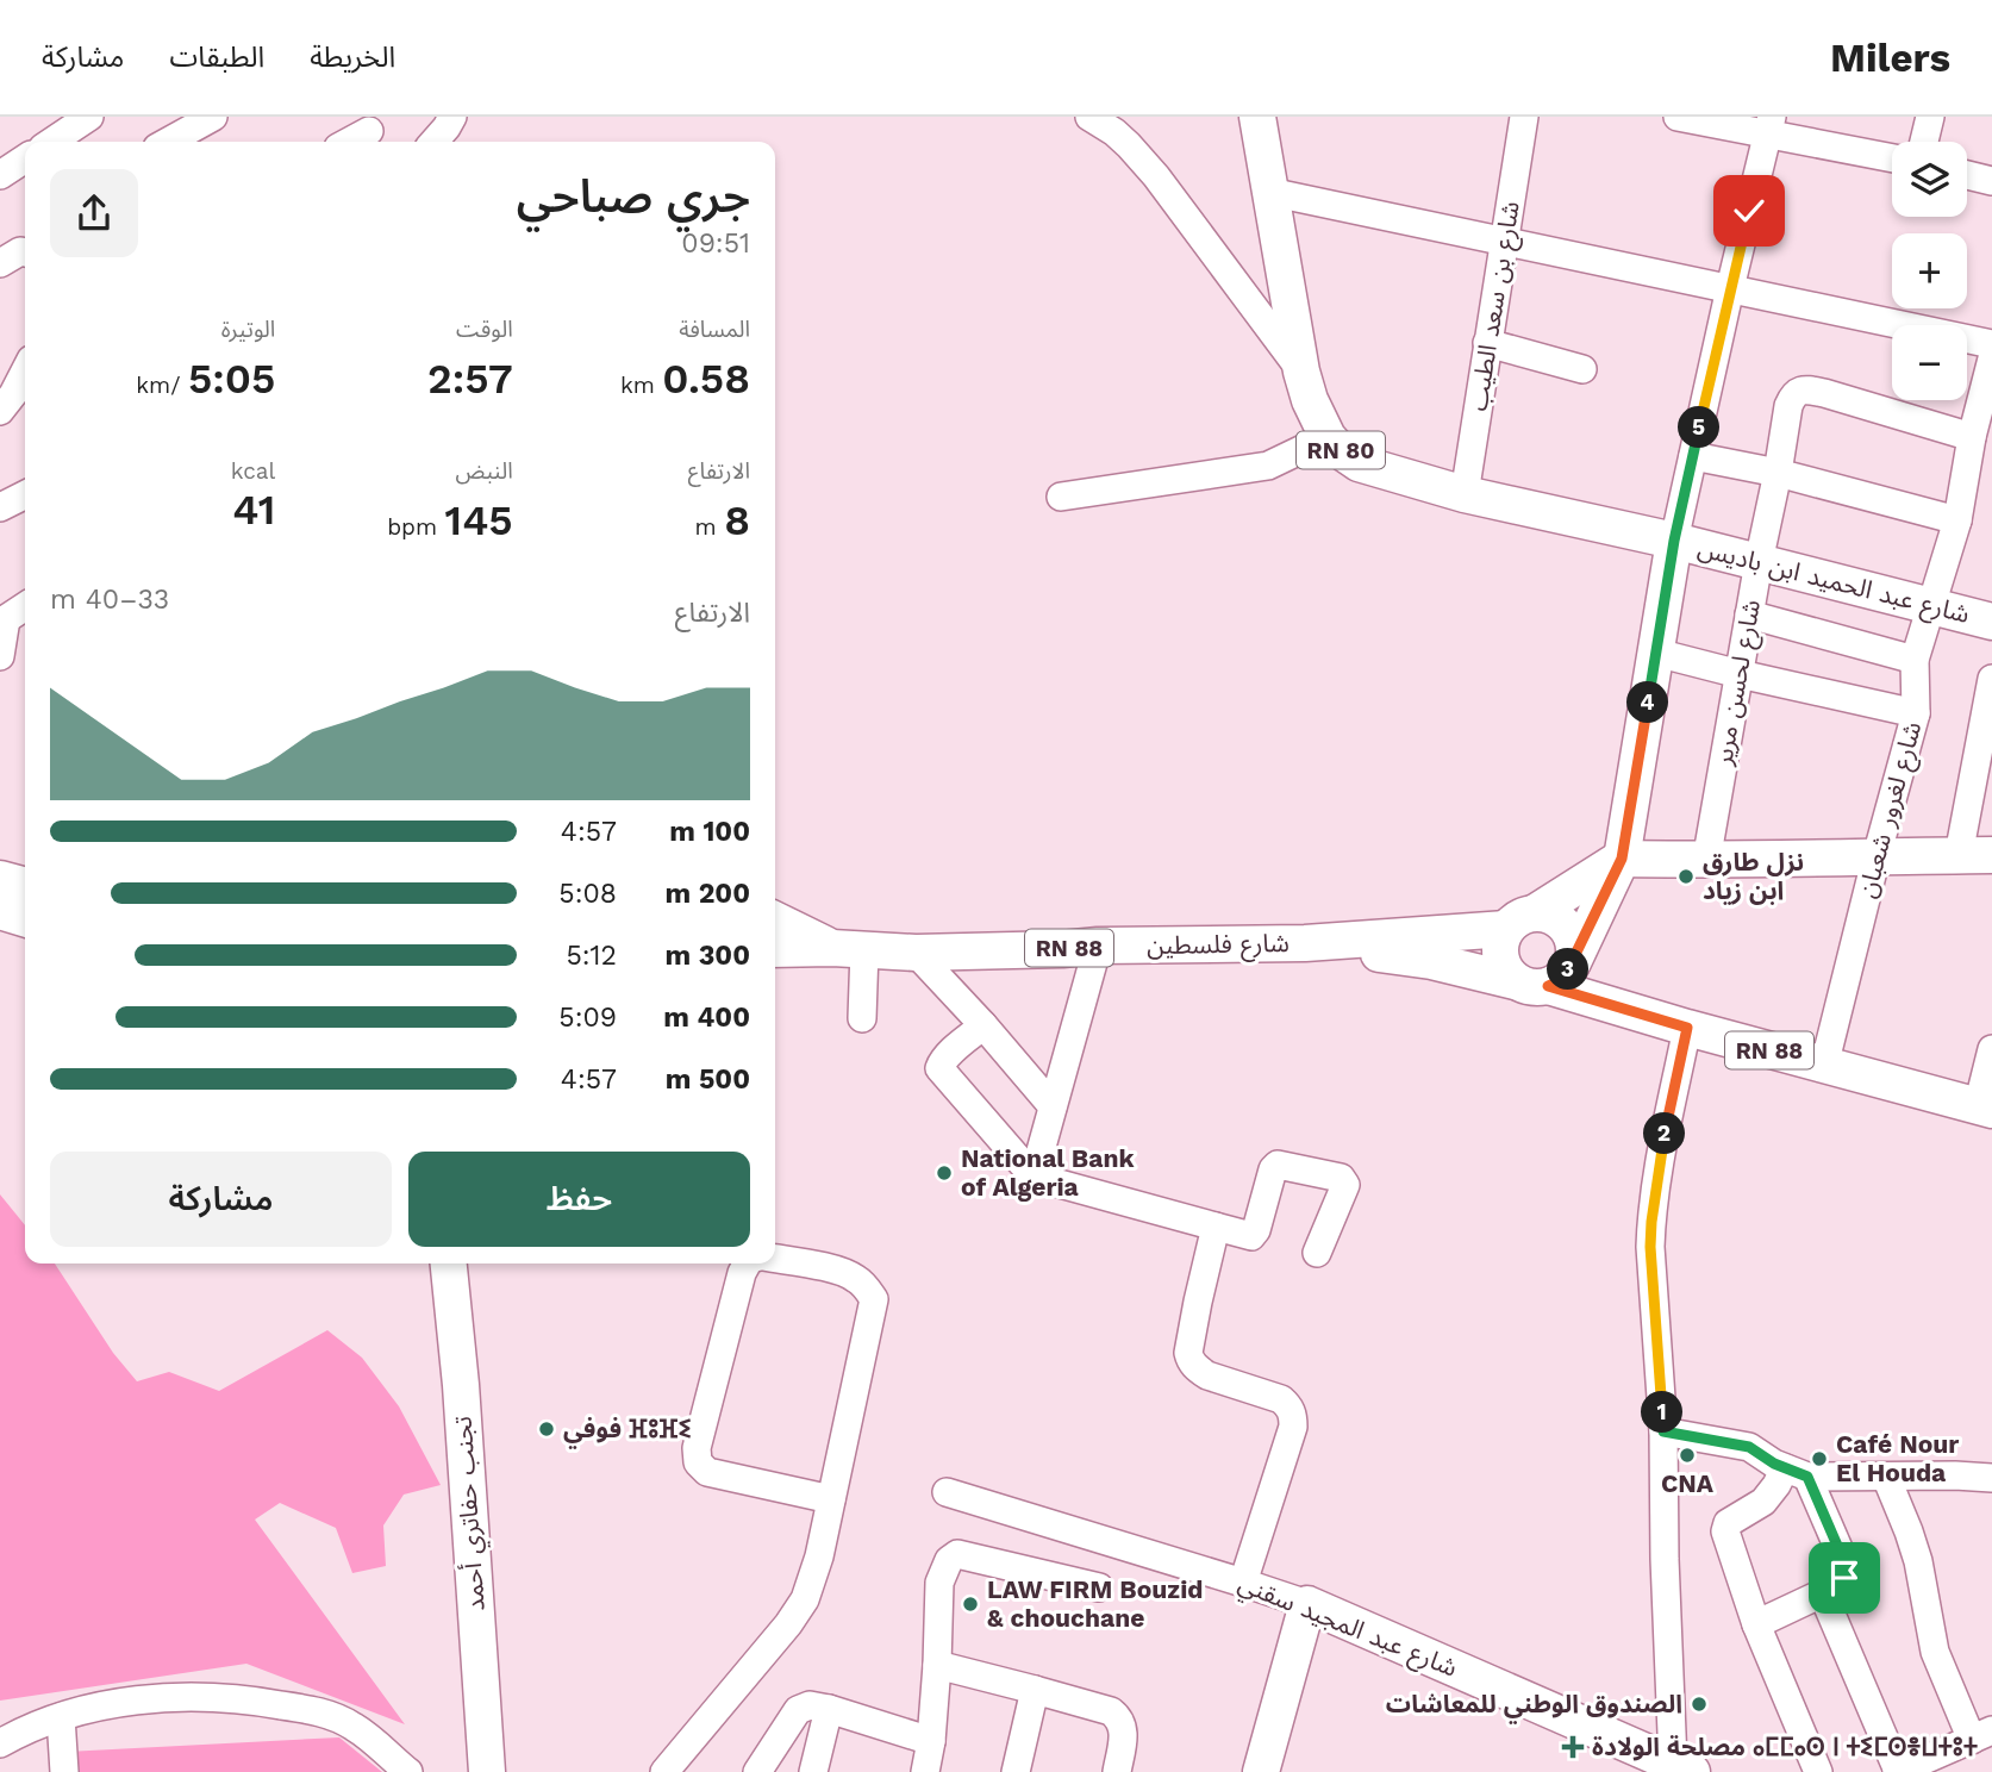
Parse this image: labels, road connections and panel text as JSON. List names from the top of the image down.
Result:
{
  "streets": {
    "main road": [
      "RN 80",
      "شارع عبد الحميد ابن باديس",
      "شارع فلسطين",
      "RN 88",
      "تجنب حفاتري أحمد",
      "شارع عبد المجيد سقني"
    ],
    "street": ["شارع بن سعد الطيب", "شارع لحسن مرير", "شارع لغرور شعبان"]
  },
  "crossings": [
    ["شارع بن سعد الطيب", "RN 80"],
    ["RN 80", "شارع عبد الحميد ابن باديس"],
    ["شارع عبد الحميد ابن باديس", "شارع لحسن مرير"],
    ["شارع عبد الحميد ابن باديس", "شارع لغرور شعبان"],
    ["شارع لحسن مرير", "شارع لغرور شعبان"],
    ["شارع لغرور شعبان", "شارع فلسطين"],
    ["شارع فلسطين", "RN 88"]
  ],
  "places": {
    "other": [
      "نزل طارق ابن زياد",
      "National Bank of Algeria",
      "فوفي ⴼⵓⴼⵉ",
      "CNA",
      "Café Nour El Houda",
      "LAW FIRM Bouzid & chouchane",
      "الصندوق الوطني للمعاشات"
    ],
    "health": ["مصلحة الولادة ⴰⵎⵎⴰⵙ ⵏ ⵜⵉⵎⵙⴻⵡⵜⵓⵜ"]
  },
  "page": {
    "header": "Milers",
    "nav": ["الخريطة", "الطبقات", "مشاركة"],
    "map_buttons": ["+", "−"],
    "heading": ["جري صباحي", "09:51"],
    "stats": [
      ["المسافة", "0.58 km"],
      ["الوقت", "2:57"],
      ["الوتيرة", "5:05 /km"],
      ["الارتفاع", "8 m"],
      ["النبض", "145 bpm"],
      ["kcal", "41"]
    ],
    "pins": [
      "5",
      "4",
      "3",
      "2",
      "1"
    ],
    "chart": ["الارتفاع", "33–40 m"],
    "list": [
      {
        "name": "100 m",
        "note": "4:57"
      },
      {
        "name": "200 m",
        "note": "5:08"
      },
      {
        "name": "300 m",
        "note": "5:12"
      },
      {
        "name": "400 m",
        "note": "5:09"
      },
      {
        "name": "500 m",
        "note": "4:57"
      }
    ],
    "buttons": ["حفظ", "مشاركة"]
  }
}
